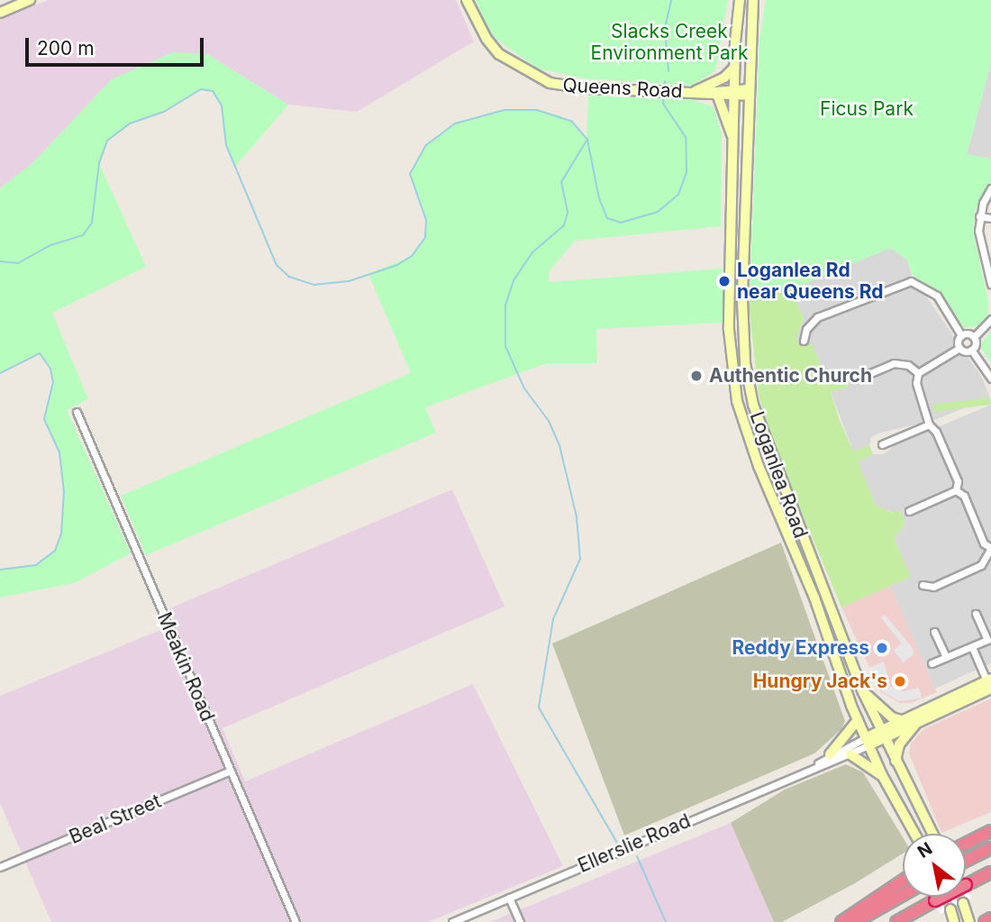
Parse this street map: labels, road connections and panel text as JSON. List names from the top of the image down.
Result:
{
  "streets": {
    "main road": ["Queens Road", "Loganlea Road"],
    "street": ["Meakin Road", "Beal Street", "Ellerslie Road"]
  },
  "crossings": [
    ["Queens Road", "Loganlea Road"],
    ["Loganlea Road", "Ellerslie Road"],
    ["Meakin Road", "Beal Street"]
  ],
  "parks": ["Slacks Creek Environment Park", "Ficus Park"],
  "places": [
    "Loganlea Rd near Queens Rd",
    "Authentic Church",
    "Reddy Express",
    "Hungry Jack's"
  ],
  "scale_bar": "200 m",
  "north": "top left"
}
